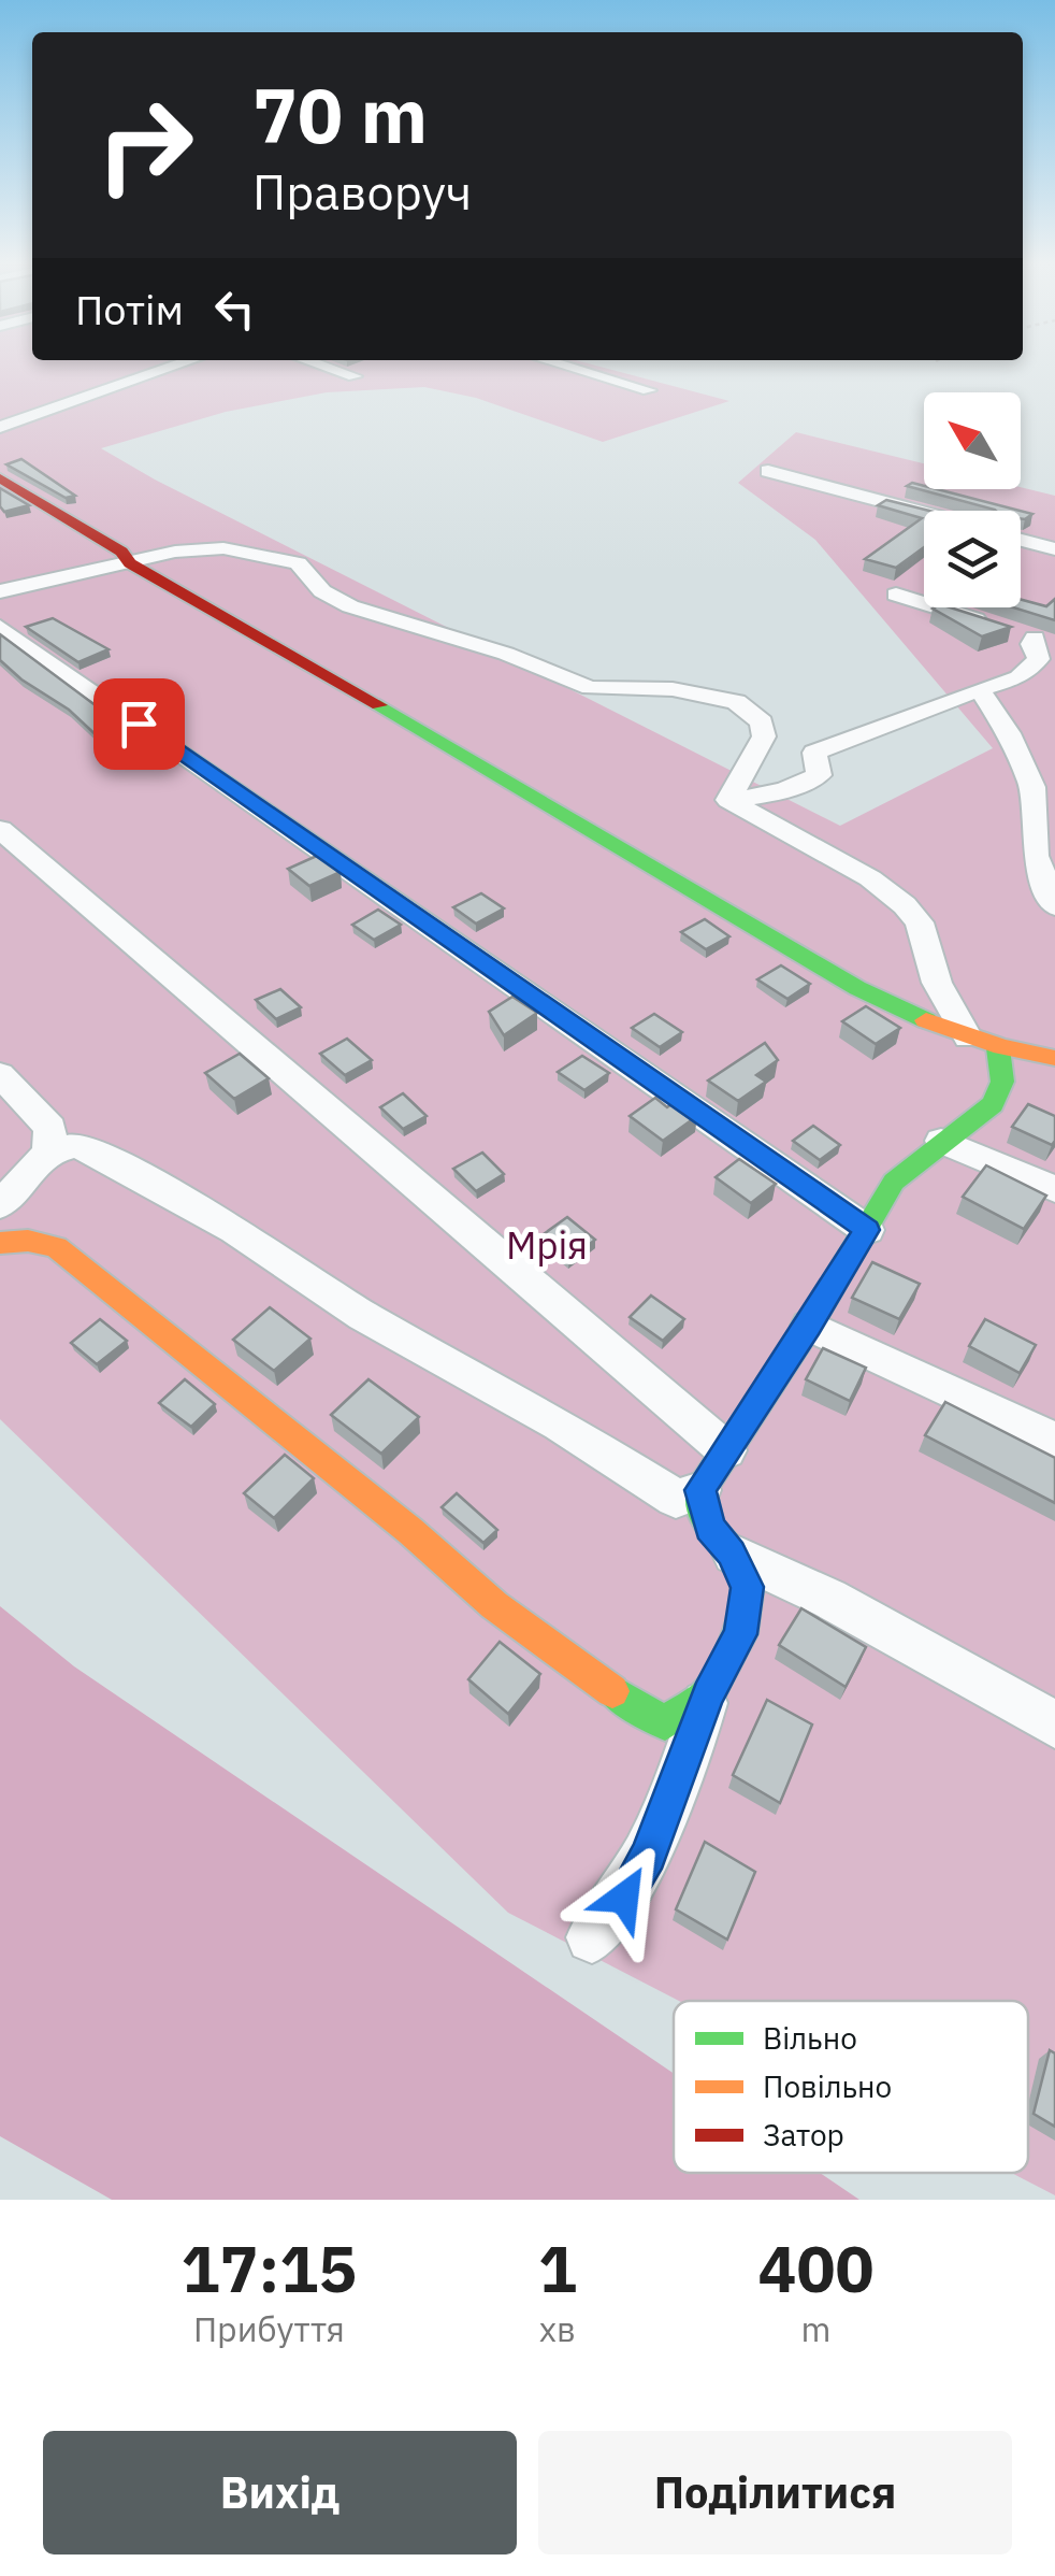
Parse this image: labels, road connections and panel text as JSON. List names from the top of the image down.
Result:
{
  "parks": ["Мрія"],
  "legend": ["Вільно", "Повільно", "Затор"],
  "north": "top left",
  "page": {
    "turn": ["70 m", "Праворуч"],
    "then": "Потім",
    "eta": [
      "17:15",
      "Прибуття",
      "1",
      "хв",
      "400",
      "m"
    ],
    "buttons": ["Вихід", "Поділитися"]
  }
}
